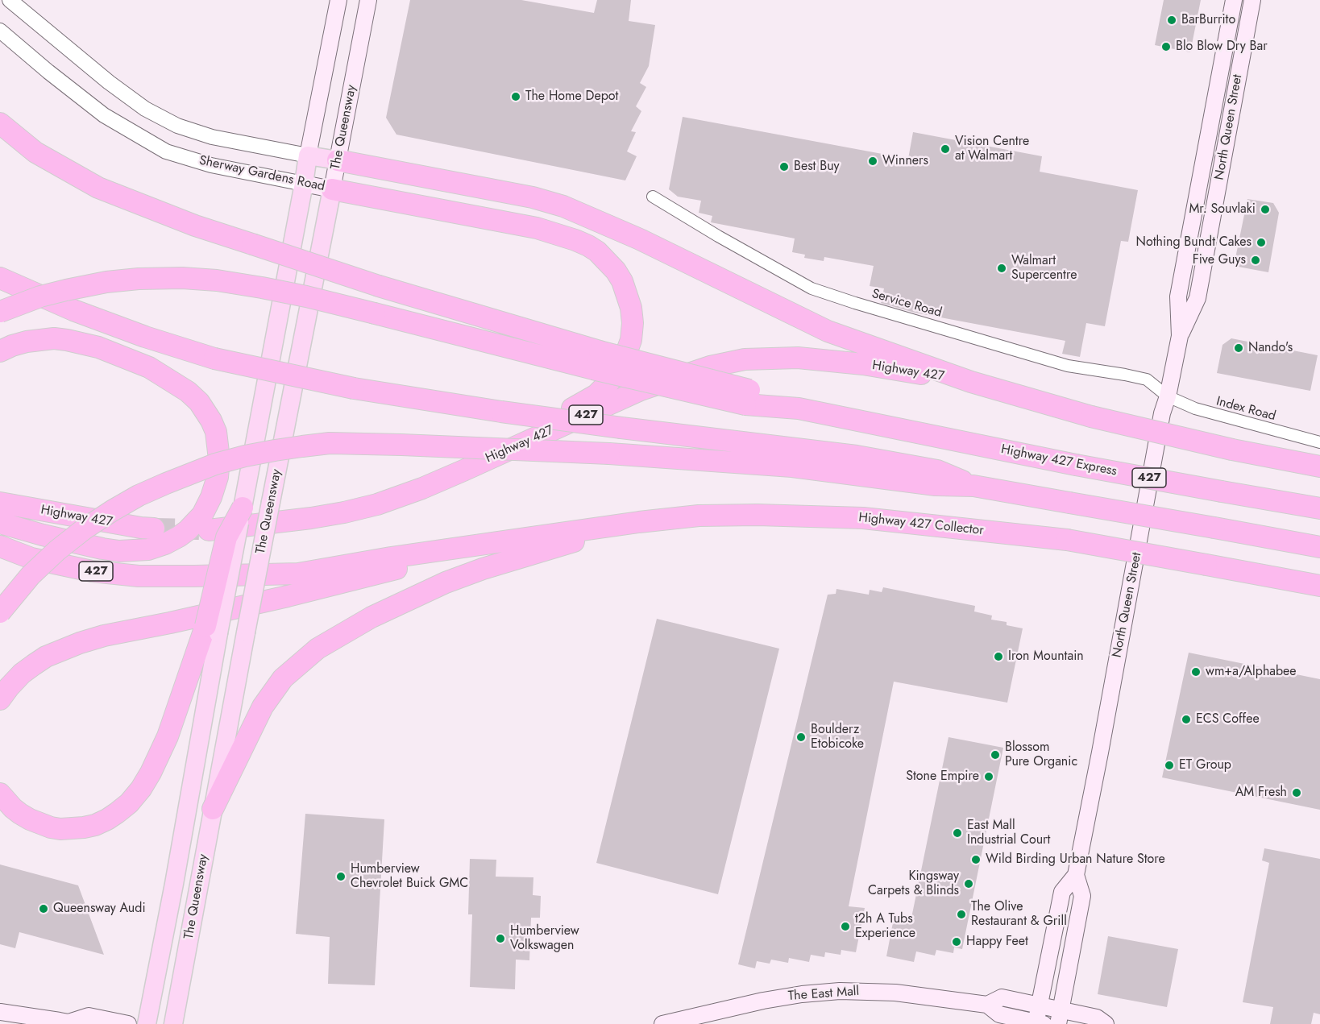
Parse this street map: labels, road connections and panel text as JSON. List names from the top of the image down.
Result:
{
  "streets": {
    "highway": [
      "Highway 427",
      "427",
      "Highway 427 Express",
      "Highway 427 Collector"
    ],
    "main road": [
      "The Queensway",
      "North Queen Street",
      "Sherway Gardens Road",
      "The East Mall"
    ],
    "street": ["Service Road", "Index Road"]
  },
  "crossings": [
    ["The Queensway", "Sherway Gardens Road"],
    ["North Queen Street", "Service Road"],
    ["North Queen Street", "Index Road"],
    ["North Queen Street", "The East Mall"],
    ["Service Road", "Index Road"],
    ["Highway 427", "427"],
    ["427", "Highway 427 Collector"]
  ],
  "places": [
    "BarBurrito",
    "Blo Blow Dry Bar",
    "The Home Depot",
    "Vision Centre at Walmart",
    "Winners",
    "Best Buy",
    "Mr. Souvlaki",
    "Nothing Bundt Cakes",
    "Five Guys",
    "Walmart Supercentre",
    "Nando's",
    "Iron Mountain",
    "wm+a/Alphabee",
    "ECS Coffee",
    "Boulderz Etobicoke",
    "Blossom Pure Organic",
    "ET Group",
    "Stone Empire",
    "AM Fresh",
    "East Mall Industrial Court",
    "Wild Birding Urban Nature Store",
    "Humberview Chevrolet Buick GMC",
    "Kingsway Carpets & Blinds",
    "Queensway Audi",
    "The Olive Restaurant & Grill",
    "t2h A Tubs Experience",
    "Humberview Volkswagen",
    "Happy Feet"
  ]
}
